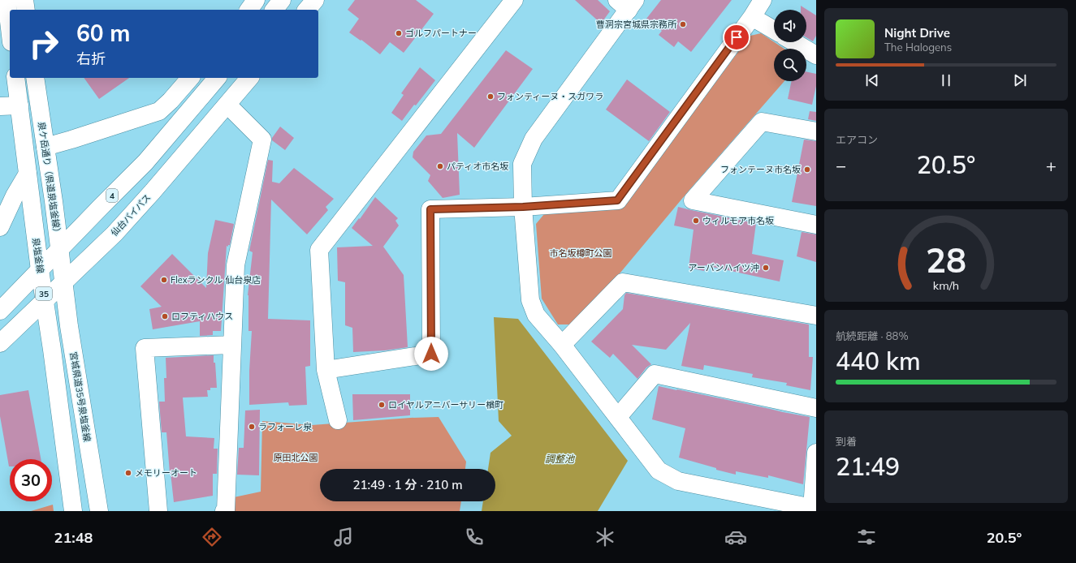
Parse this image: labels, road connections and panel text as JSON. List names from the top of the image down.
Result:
{
  "streets": {
    "main road": [
      "泉ケ岳通り（県道泉塩釜線）",
      "4",
      "仙台バイパス",
      "泉塩釜線",
      "35",
      "宮城県道35号泉塩釜線"
    ]
  },
  "crossings": [
    ["泉ケ岳通り（県道泉塩釜線）", "4"],
    ["泉ケ岳通り（県道泉塩釜線）", "仙台バイパス"],
    ["泉ケ岳通り（県道泉塩釜線）", "宮城県道35号泉塩釜線"],
    ["4", "泉塩釜線"],
    ["仙台バイパス", "泉塩釜線"],
    ["仙台バイパス", "宮城県道35号泉塩釜線"]
  ],
  "water": ["調整池"],
  "parks": ["市名坂樽町公園", "原田北公園"],
  "places": [
    "曹洞宗宮城県宗務所",
    "ゴルフパートナー",
    "フォンティーヌ・スガワラ",
    "パティオ市名坂",
    "フォンテーヌ市名坂",
    "ウィルモア市名坂",
    "アーバンハイツ沖",
    "Flexランクル 仙台泉店",
    "ロフティハウス",
    "ロイヤルアニバーサリー楢町",
    "ラフォーレ泉",
    "メモリーオート"
  ],
  "page": {
    "turn": ["60 m", "右折"],
    "song": ["Night Drive", "The Halogens"],
    "tile": [
      "エアコン",
      ["航続距離 · 88%", "440 km"],
      ["到着", "21:49"]
    ],
    "heat": ["−", "20.5°", "+"],
    "limit": "30",
    "trip": "21:49 · 1 分 · 210 m",
    "tabs": ["21:48", "20.5°"],
    "gauge": ["28", "km/h"]
  }
}
